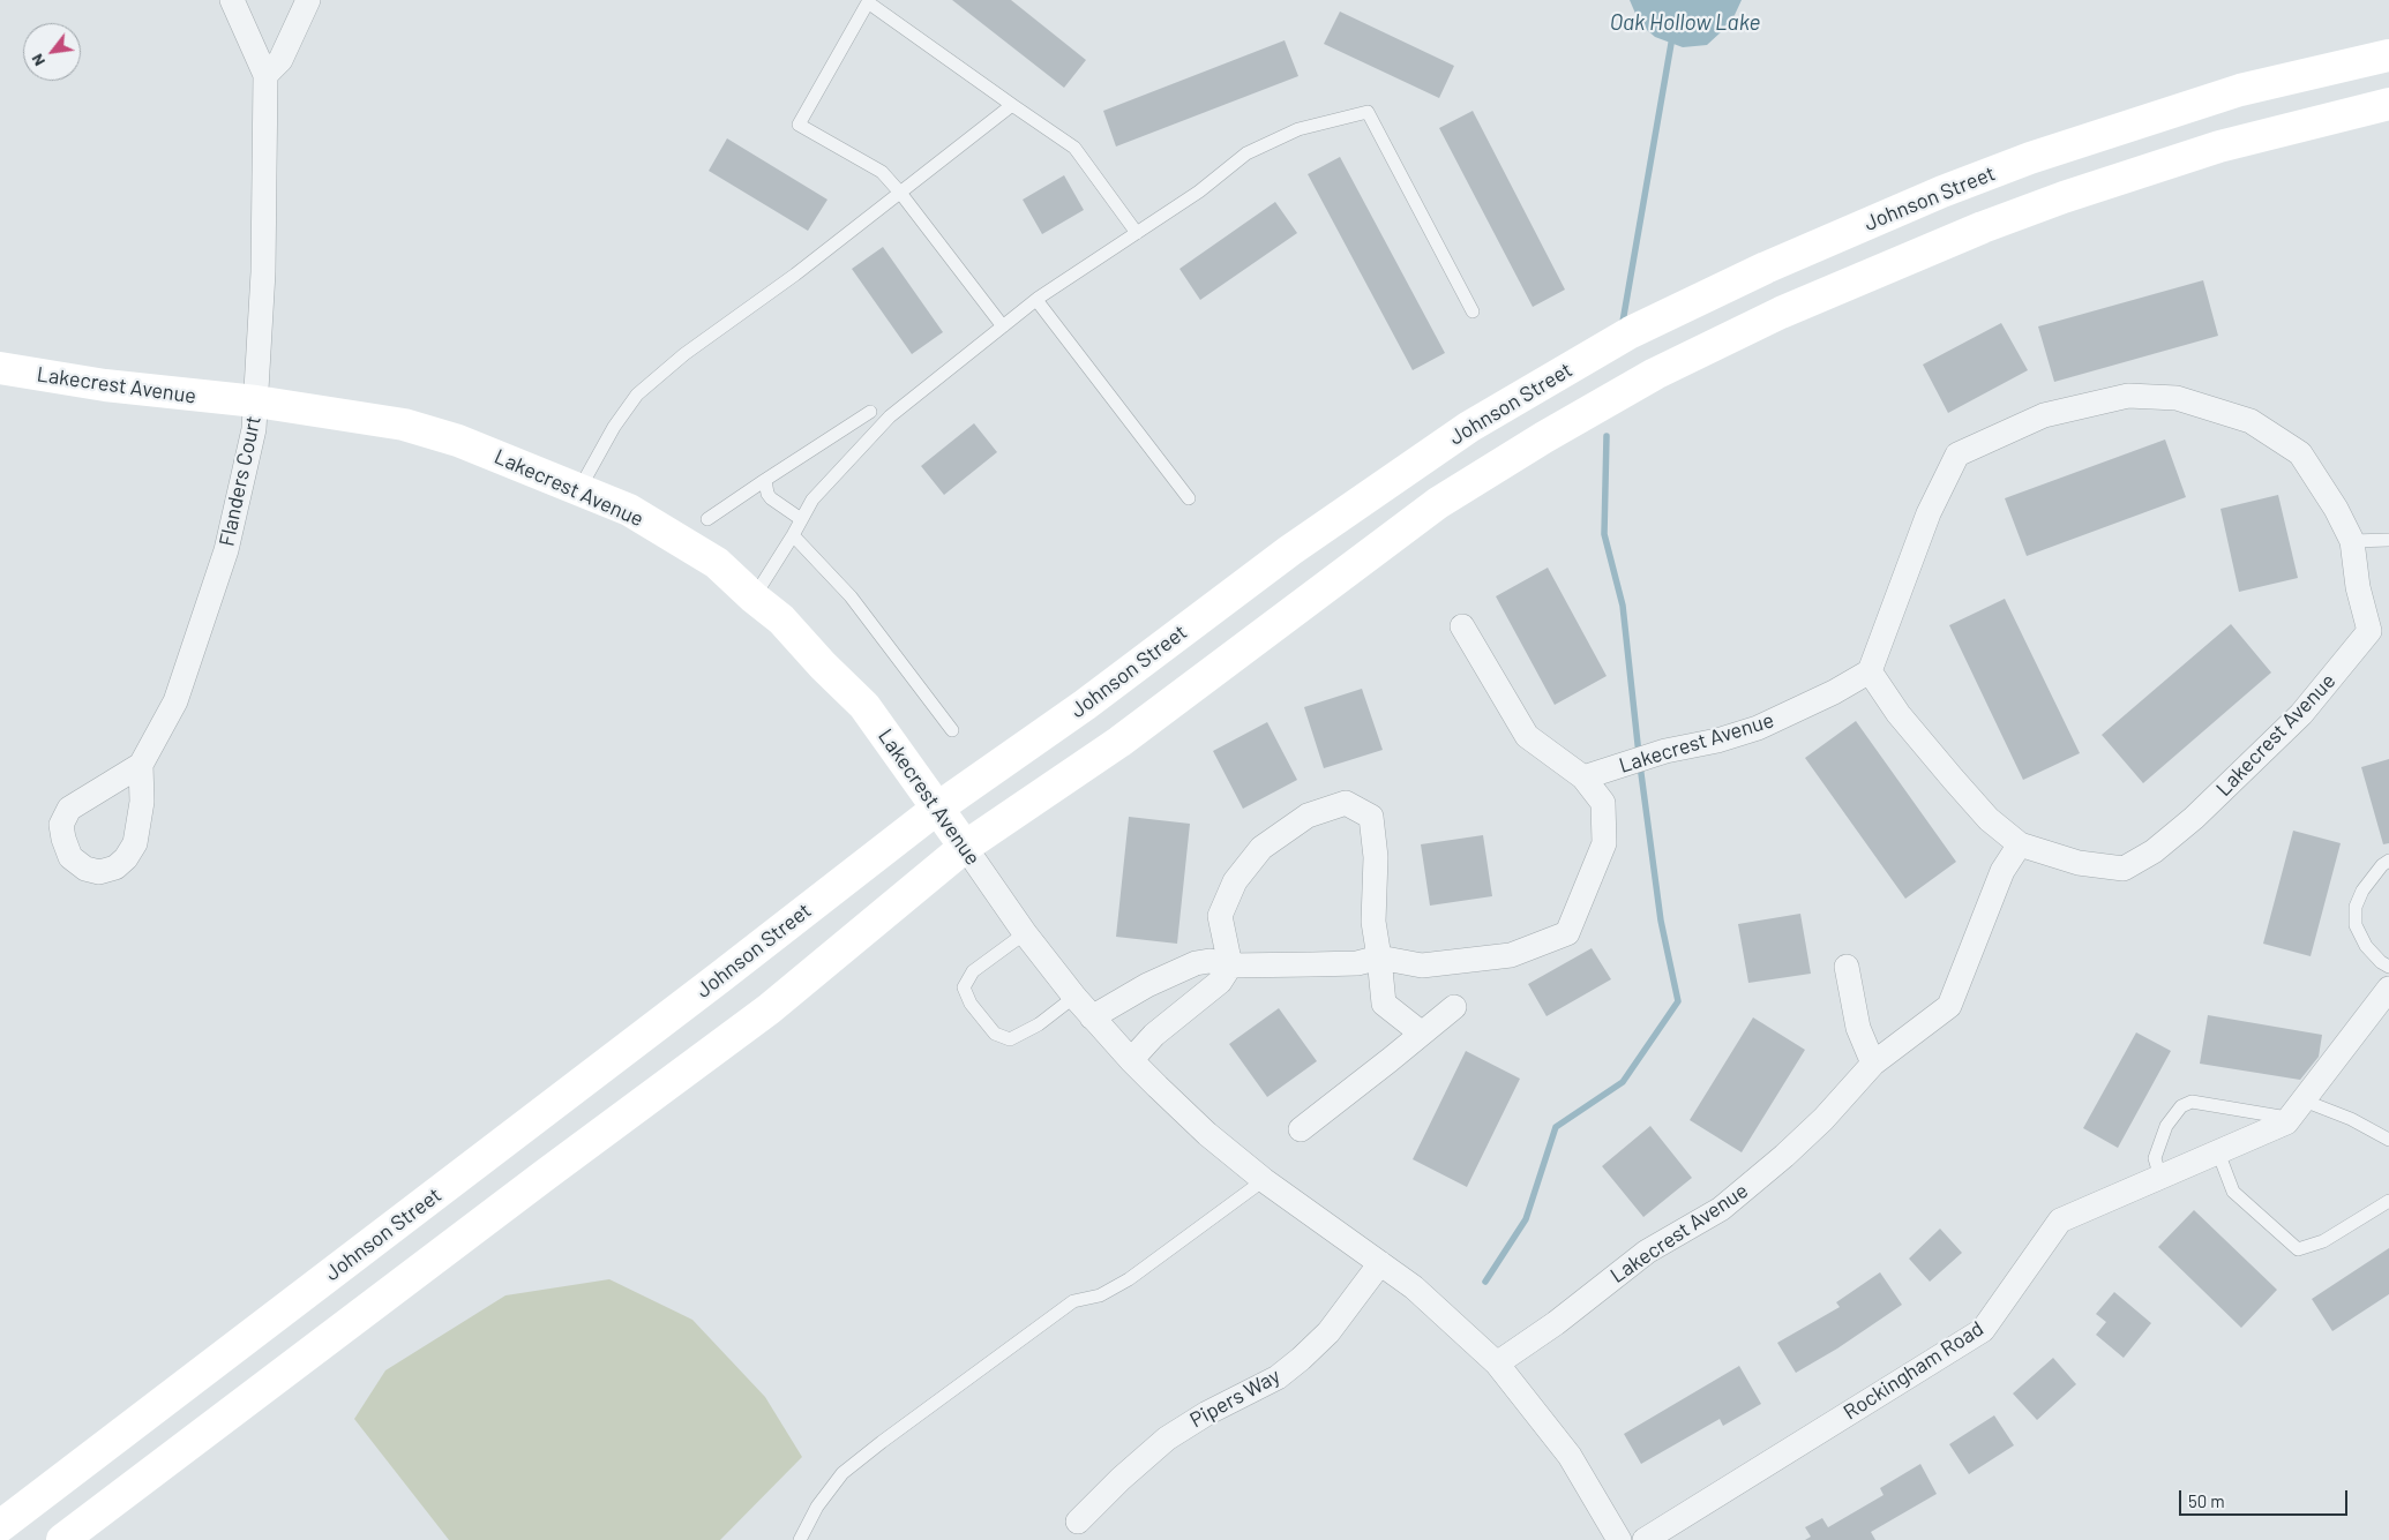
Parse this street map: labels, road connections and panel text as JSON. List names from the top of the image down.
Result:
{
  "streets": {
    "main road": ["Johnson Street", "Lakecrest Avenue"],
    "street": ["Flanders Court", "Rockingham Road", "Pipers Way"]
  },
  "crossings": [
    ["Johnson Street", "Lakecrest Avenue"],
    ["Lakecrest Avenue", "Flanders Court"],
    ["Lakecrest Avenue", "Pipers Way"]
  ],
  "water": ["Oak Hollow Lake"],
  "scale_bar": "50 m",
  "north": "bottom left"
}
